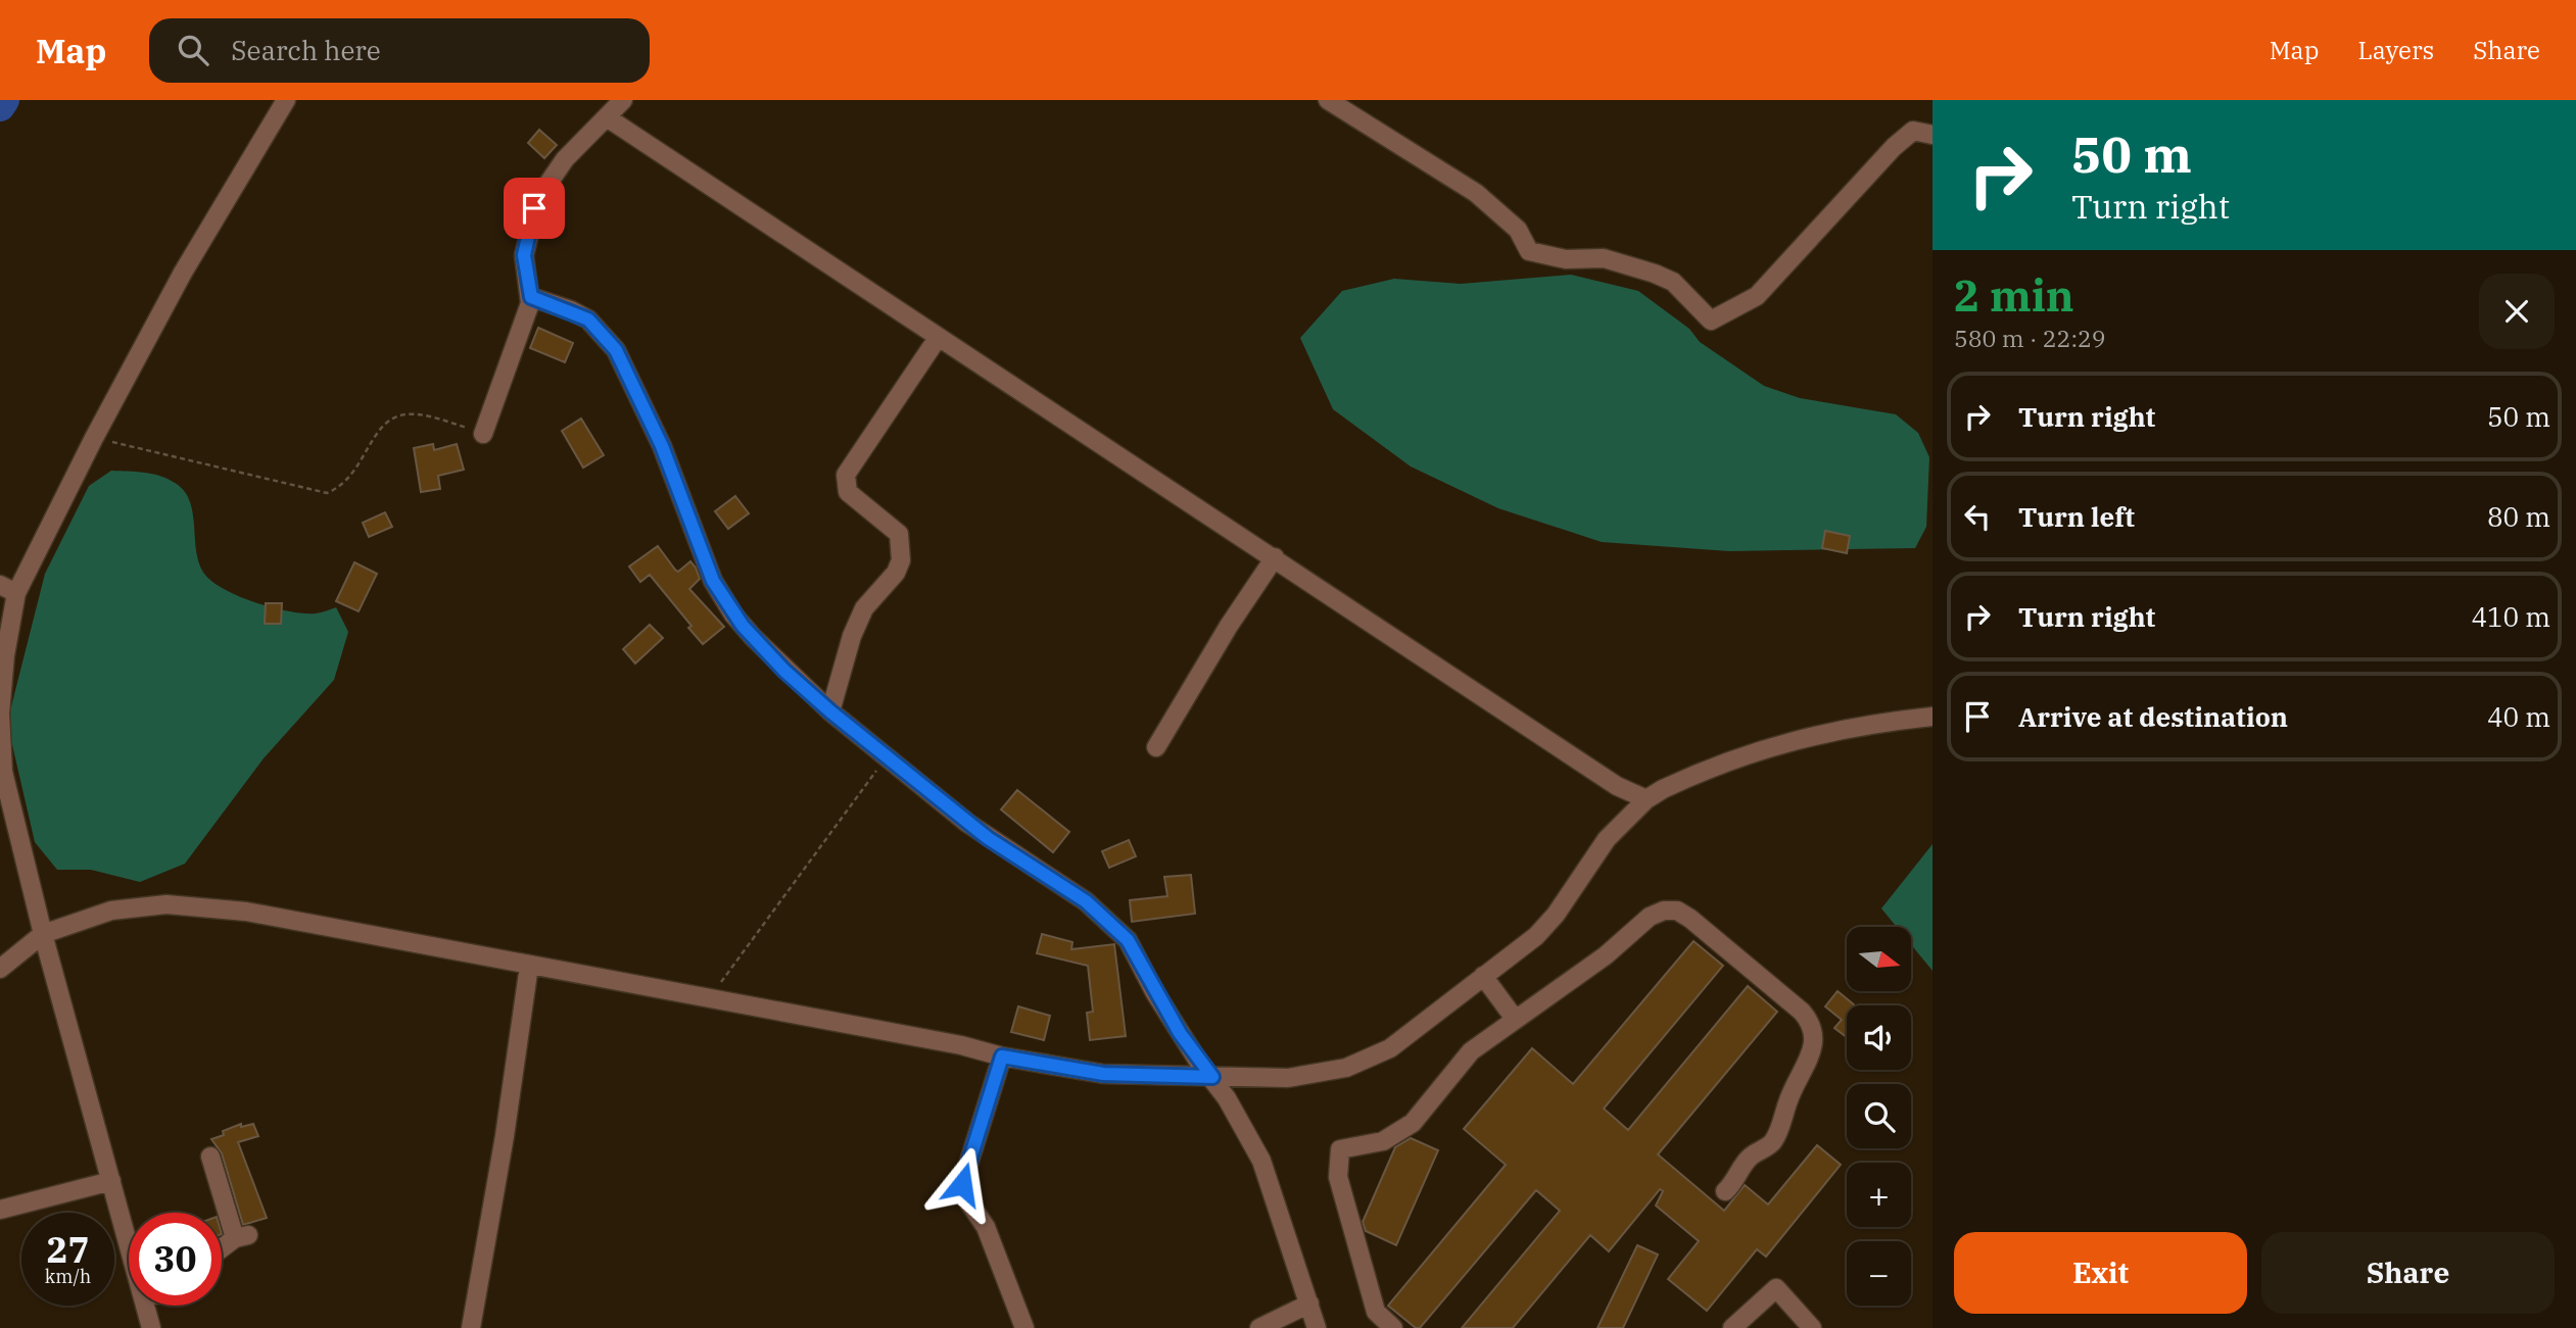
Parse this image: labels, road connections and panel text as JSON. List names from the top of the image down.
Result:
{
  "north": "right",
  "page": {
    "header": "Map",
    "search": "Search here",
    "nav": ["Map", "Layers", "Share"],
    "turn": ["50 m", "Turn right"],
    "heading": ["2 min", "580 m · 22:29"],
    "list": [
      {
        "name": "Turn right",
        "value": "50 m"
      },
      {
        "name": "Turn left",
        "value": "80 m"
      },
      {
        "name": "Turn right",
        "value": "410 m"
      },
      {
        "name": "Arrive at destination",
        "value": "40 m"
      }
    ],
    "map_buttons": ["+", "−"],
    "speed": "27 km/h",
    "limit": "30",
    "buttons": ["Exit", "Share"]
  }
}
